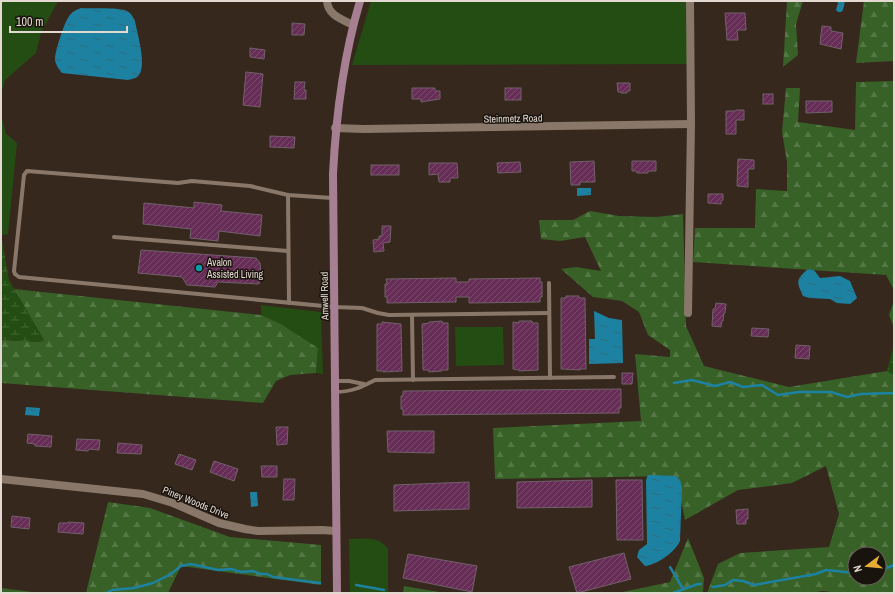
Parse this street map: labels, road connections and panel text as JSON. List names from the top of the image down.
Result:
{
  "streets": {
    "main road": ["Amwell Road"],
    "street": ["Steinmetz Road", "Piney Woods Drive"]
  },
  "crossings": [
    ["Steinmetz Road", "Amwell Road"],
    ["Amwell Road", "Piney Woods Drive"]
  ],
  "places": ["Avalon Assisted Living"],
  "scale_bar": "100 m",
  "north": "left"
}
